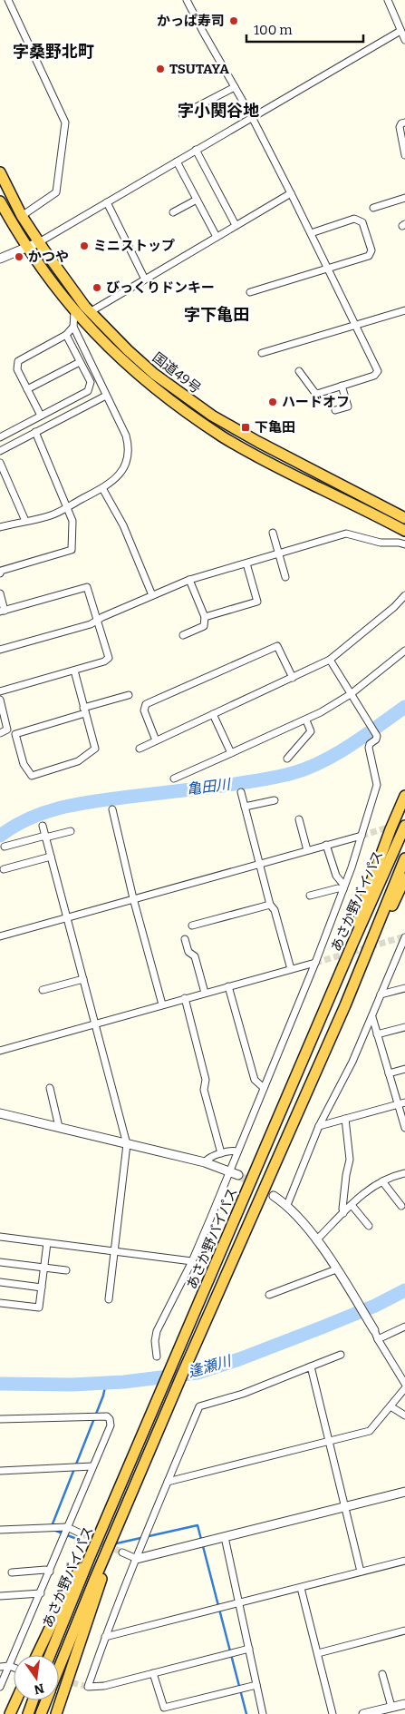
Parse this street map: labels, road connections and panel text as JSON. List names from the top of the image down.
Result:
{
  "streets": {
    "highway": ["国道49号", "あさか野バイパス"]
  },
  "districts": ["字桑野北町", "字小関谷地", "字下亀田"],
  "water": ["亀田川", "逢瀬川"],
  "places": {
    "other": [
      "かっぱ寿司",
      "TSUTAYA",
      "ミニストップ",
      "かつや",
      "びっくりドンキー",
      "ハードオフ"
    ],
    "transit": ["下亀田"]
  },
  "scale_bar": "100 m",
  "north": "bottom"
}
